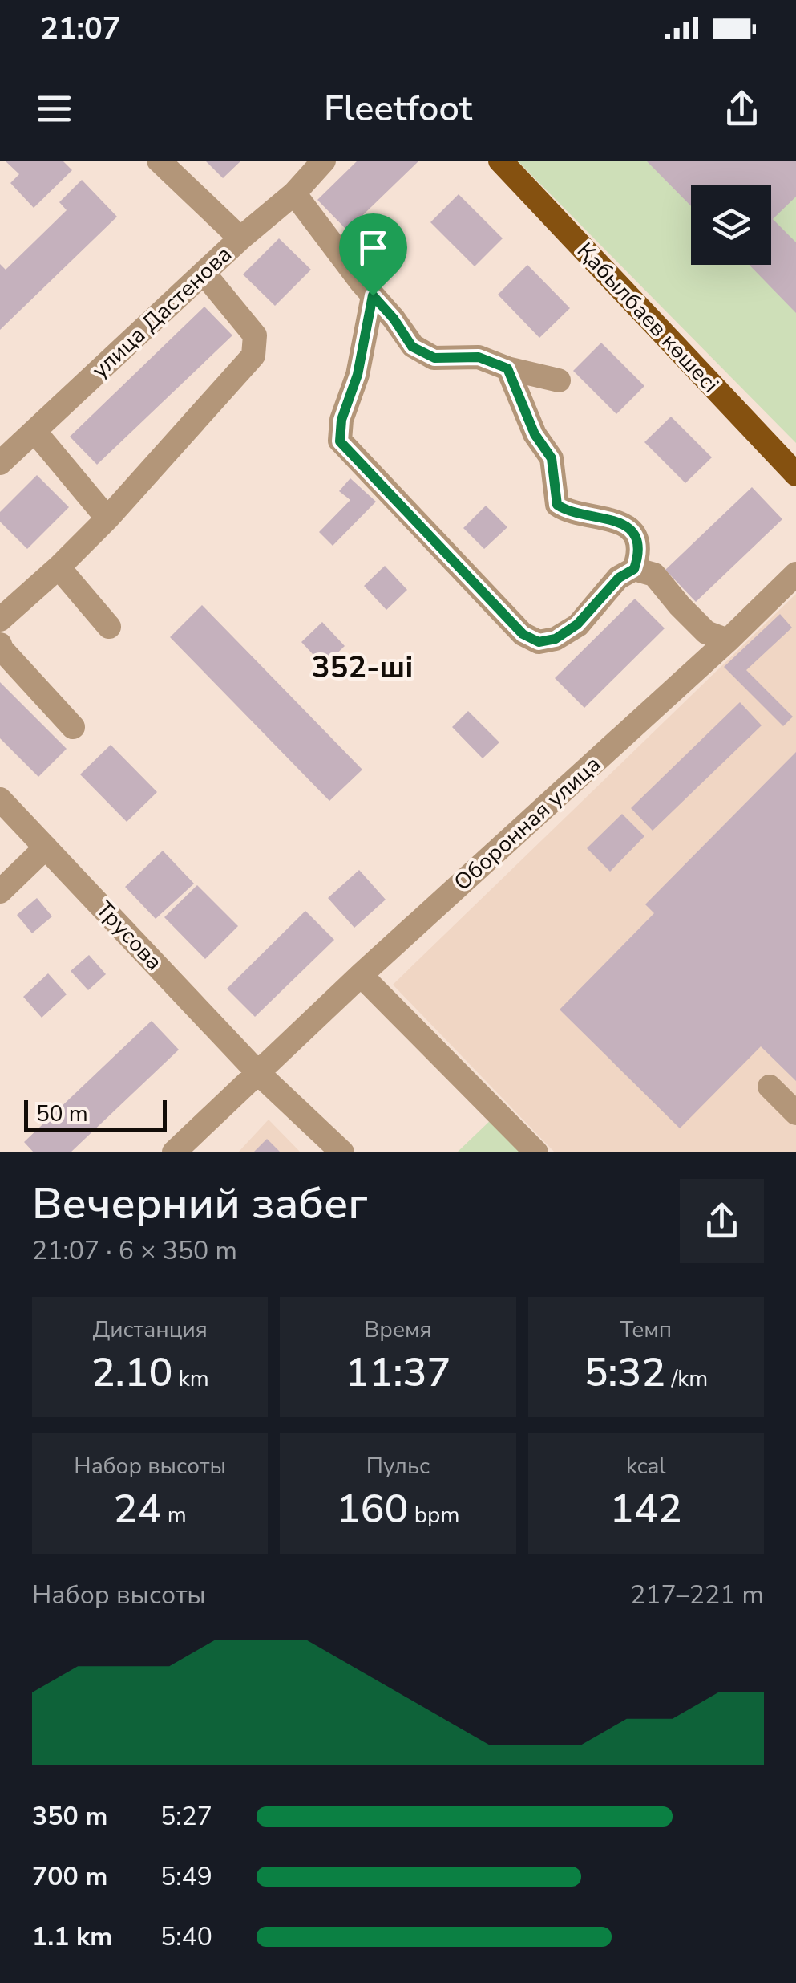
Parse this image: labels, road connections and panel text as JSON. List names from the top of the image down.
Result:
{
  "streets": {
    "main road": ["Қабылбаев көшесі"],
    "street": ["улица Дастенова", "Оборонная улица", "Трусова"]
  },
  "crossings": [
    ["Оборонная улица", "Трусова"]
  ],
  "districts": ["352-ші"],
  "scale_bar": "50 m",
  "page": {
    "status": "21:07",
    "header": "Fleetfoot",
    "scale": "50 m",
    "heading": ["Вечерний забег", "21:07 · 6 × 350 m"],
    "stats": [
      ["Дистанция", "2.10 km"],
      ["Время", "11:37"],
      ["Темп", "5:32 /km"],
      ["Набор высоты", "24 m"],
      ["Пульс", "160 bpm"],
      ["kcal", "142"]
    ],
    "chart": ["Набор высоты", "217–221 m"],
    "list": [
      {
        "name": "350 m",
        "note": "5:27"
      },
      {
        "name": "700 m",
        "note": "5:49"
      },
      {
        "name": "1.1 km",
        "note": "5:40"
      }
    ]
  }
}
